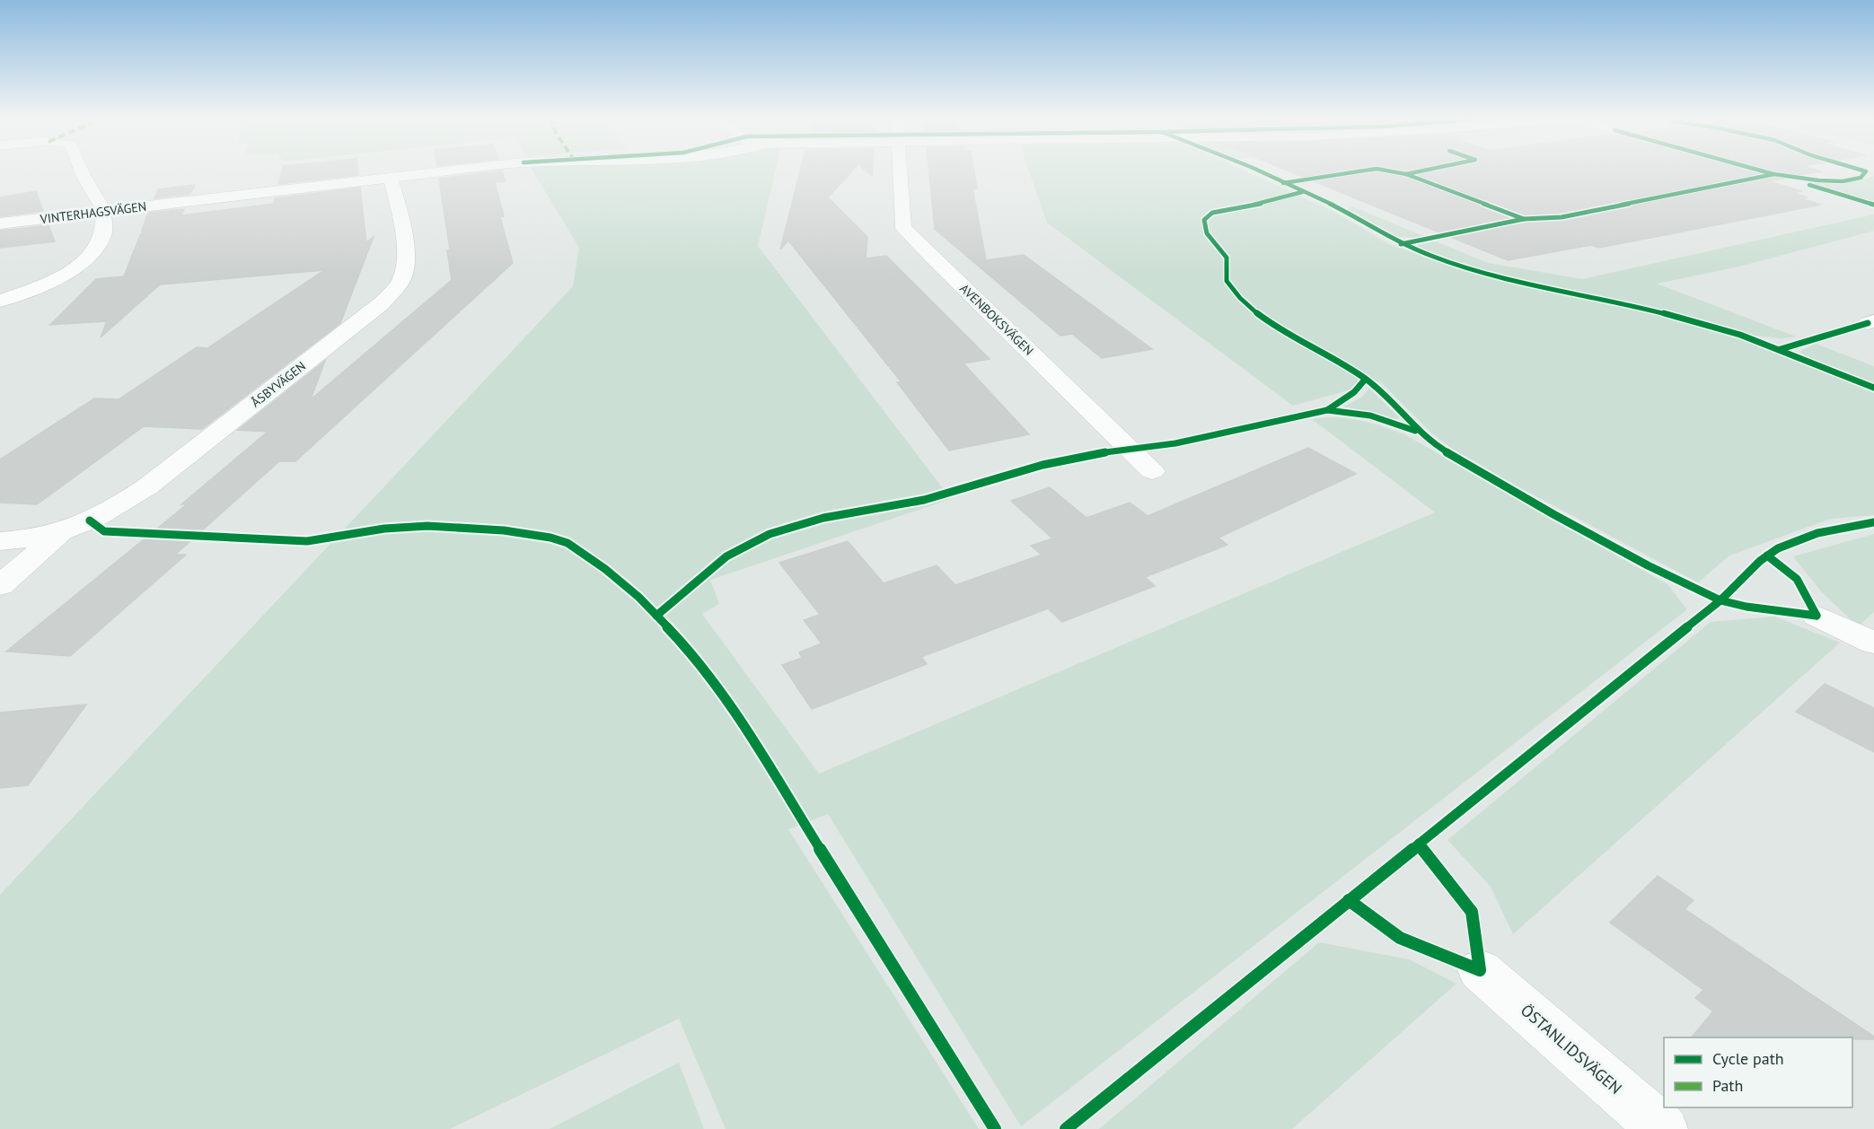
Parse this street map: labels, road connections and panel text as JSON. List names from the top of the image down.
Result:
{
  "streets": {
    "street": [
      "VINTERHAGSVÄGEN",
      "AVENBOKSVÄGEN",
      "ÅSBYVÄGEN",
      "ÖSTANLIDSVÄGEN"
    ]
  },
  "crossings": [
    ["VINTERHAGSVÄGEN", "ÅSBYVÄGEN"]
  ],
  "legend": ["Cycle path", "Path"]
}
